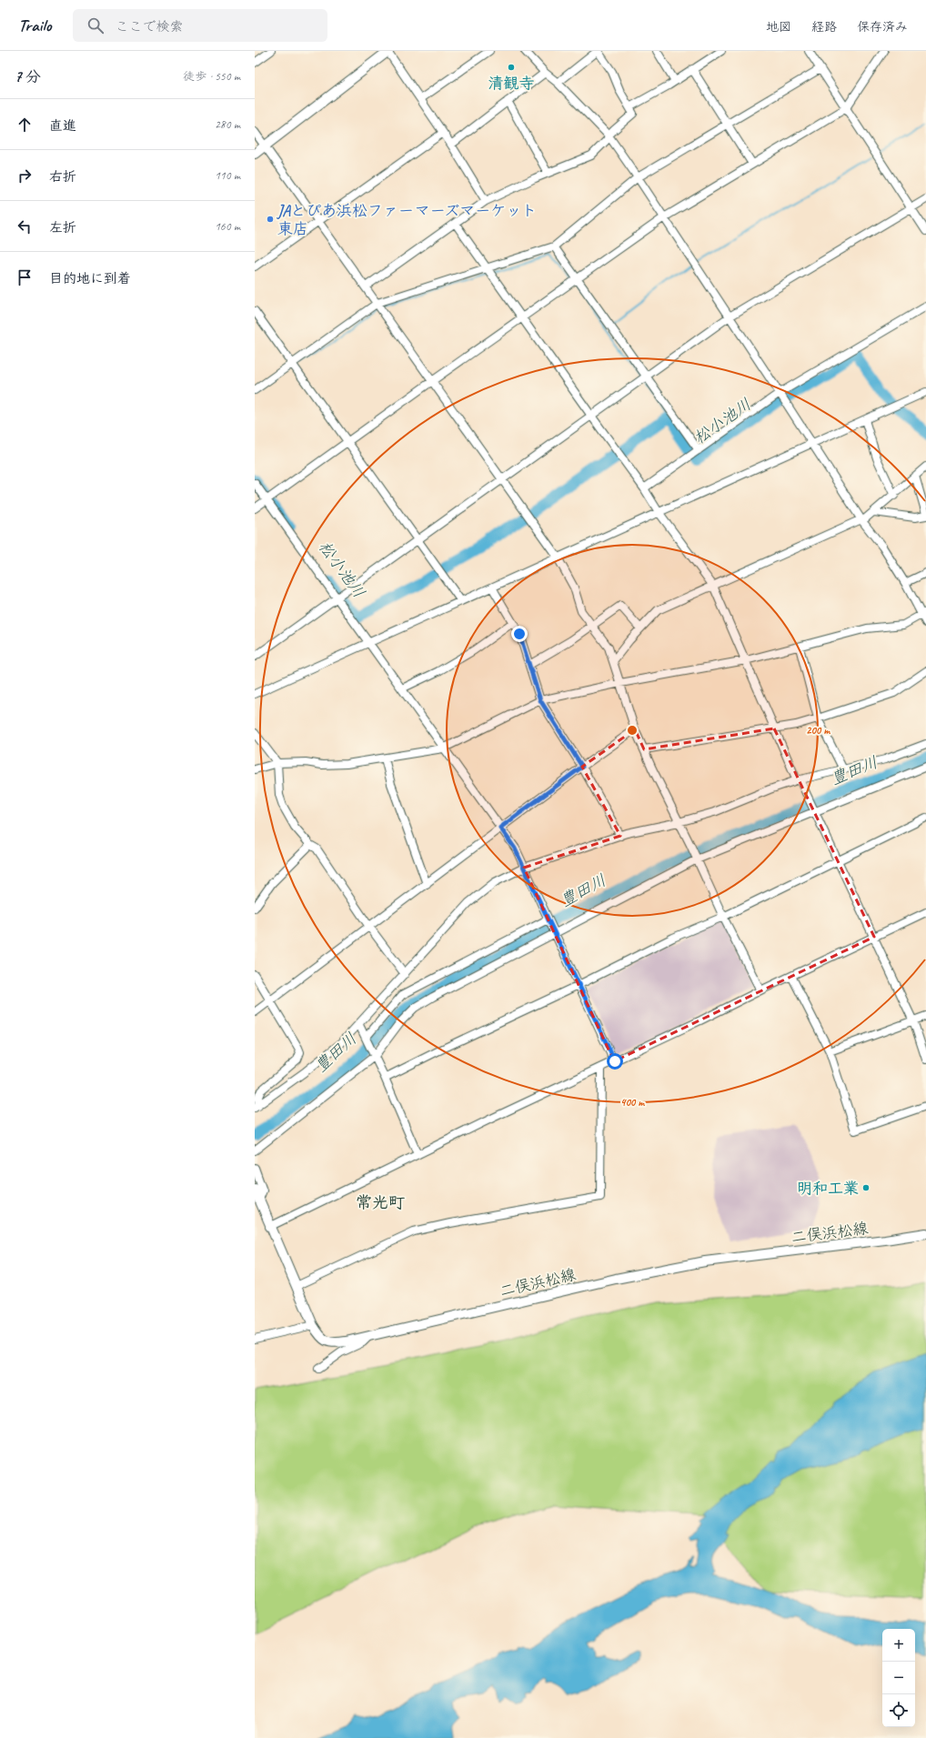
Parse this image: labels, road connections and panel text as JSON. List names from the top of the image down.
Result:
{
  "streets": {
    "main road": ["二俣浜松線"]
  },
  "districts": ["常光町"],
  "water": ["松小池川", "豊田川"],
  "places": ["清観寺", "JAとぴあ浜松ファーマーズマーケット 東店", "明和工業"],
  "page": {
    "header": "Trailo",
    "search": "ここで検索",
    "nav": ["地図", "経路", "保存済み"],
    "heading": ["7 分", "徒歩 · 550 m"],
    "list": [
      ["直進", "280 m"],
      ["右折", "110 m"],
      ["左折", "160 m"],
      "目的地に到着"
    ],
    "map_buttons": ["+", "−"]
  },
  "rings": ["200 m", "400 m"]
}
